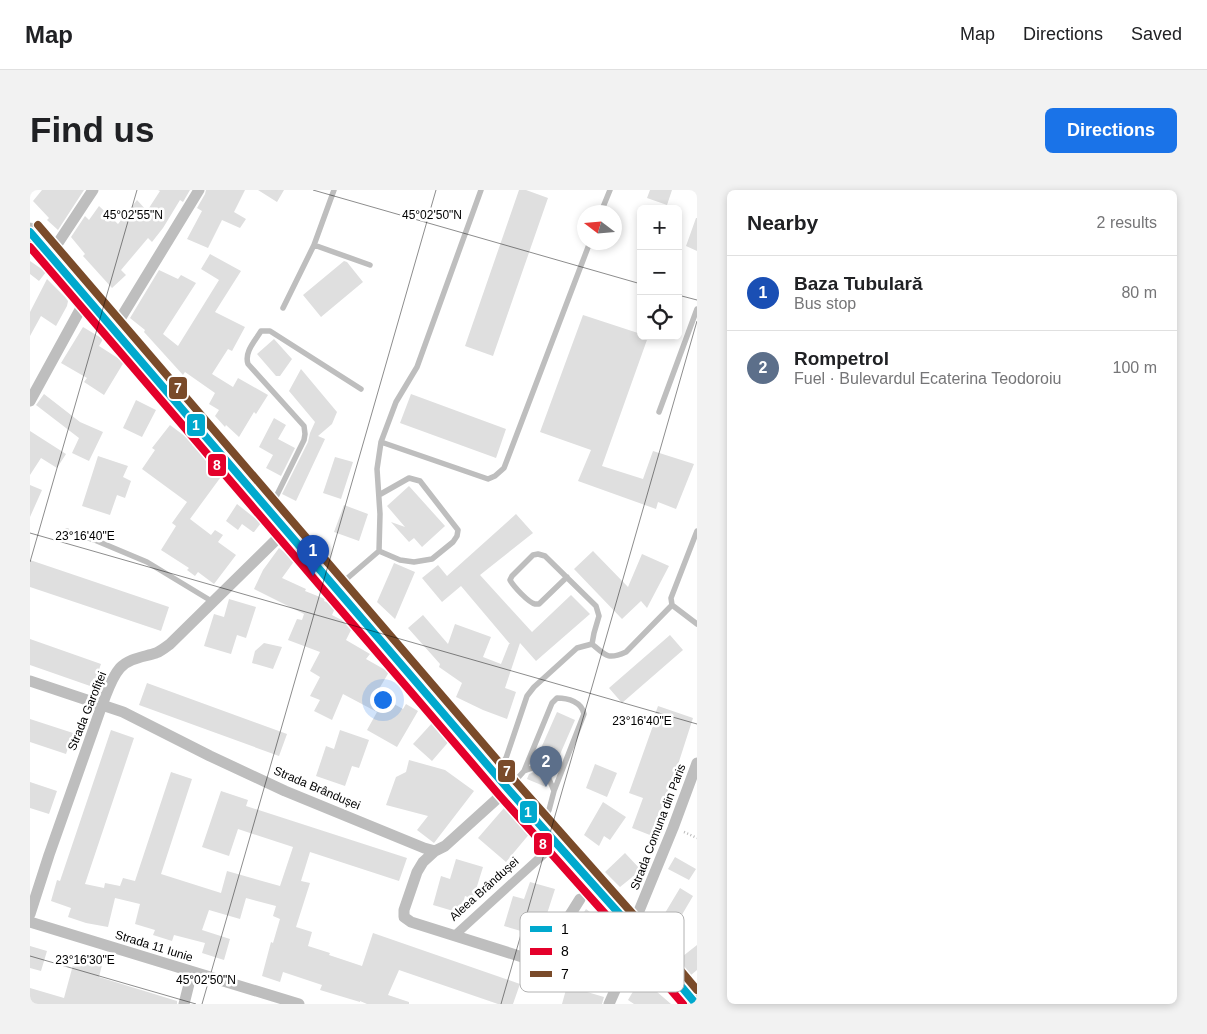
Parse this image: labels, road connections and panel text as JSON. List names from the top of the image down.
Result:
{
  "streets": {
    "street": [
      "Strada Garofiței",
      "Strada Brândușei",
      "Strada Comuna din Paris",
      "Aleea Brândușei",
      "Strada 11 Iunie"
    ]
  },
  "crossings": [
    ["Strada Garofiței", "Strada Brândușei"],
    ["Strada Brândușei", "Aleea Brândușei"]
  ],
  "lines": ["transit line 7", "transit line 1", "transit line 8"],
  "legend": ["1", "8", "7"],
  "north": "left",
  "page": {
    "header": "Map",
    "nav": ["Map", "Directions", "Saved"],
    "buttons": "Directions",
    "title": "Find us",
    "heading": ["Nearby", "2 results"],
    "map_buttons": ["+", "−"],
    "list": [
      {
        "mark": "1",
        "name": "Baza Tubulară",
        "note": "Bus stop",
        "value": "80 m"
      },
      {
        "mark": "2",
        "name": "Rompetrol",
        "note": "Fuel · Bulevardul Ecaterina Teodoroiu",
        "value": "100 m"
      }
    ],
    "pins": ["1", "2"]
  },
  "coordinates": [
    "45°02'55\"N",
    "45°02'50\"N",
    "23°16'40\"E",
    "23°16'30\"E"
  ]
}
